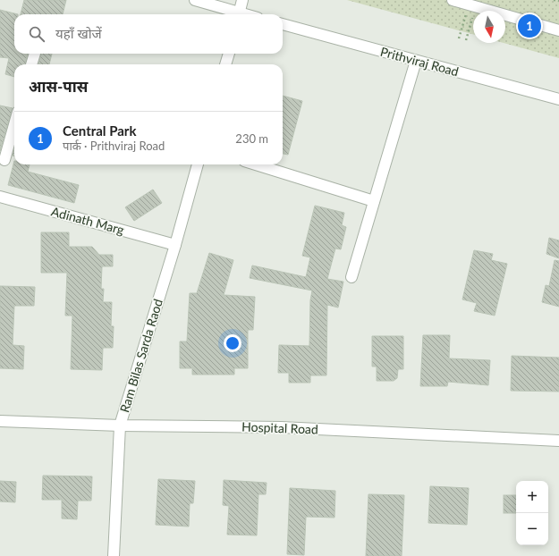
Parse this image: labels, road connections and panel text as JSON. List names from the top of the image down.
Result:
{
  "streets": {
    "street": [
      "Prithviraj Road",
      "Adinath Marg",
      "Ram Bilas Sarda Raod",
      "Hospital Road"
    ]
  },
  "crossings": [
    ["Adinath Marg", "Ram Bilas Sarda Raod"],
    ["Ram Bilas Sarda Raod", "Hospital Road"]
  ],
  "north": "bottom",
  "page": {
    "pins": "1",
    "search": "यहाँ खोजें",
    "heading": "आस-पास",
    "list": [
      {
        "mark": "1",
        "name": "Central Park",
        "note": "पार्क · Prithviraj Road",
        "value": "230 m"
      }
    ],
    "map_buttons": ["+", "−"]
  }
}
